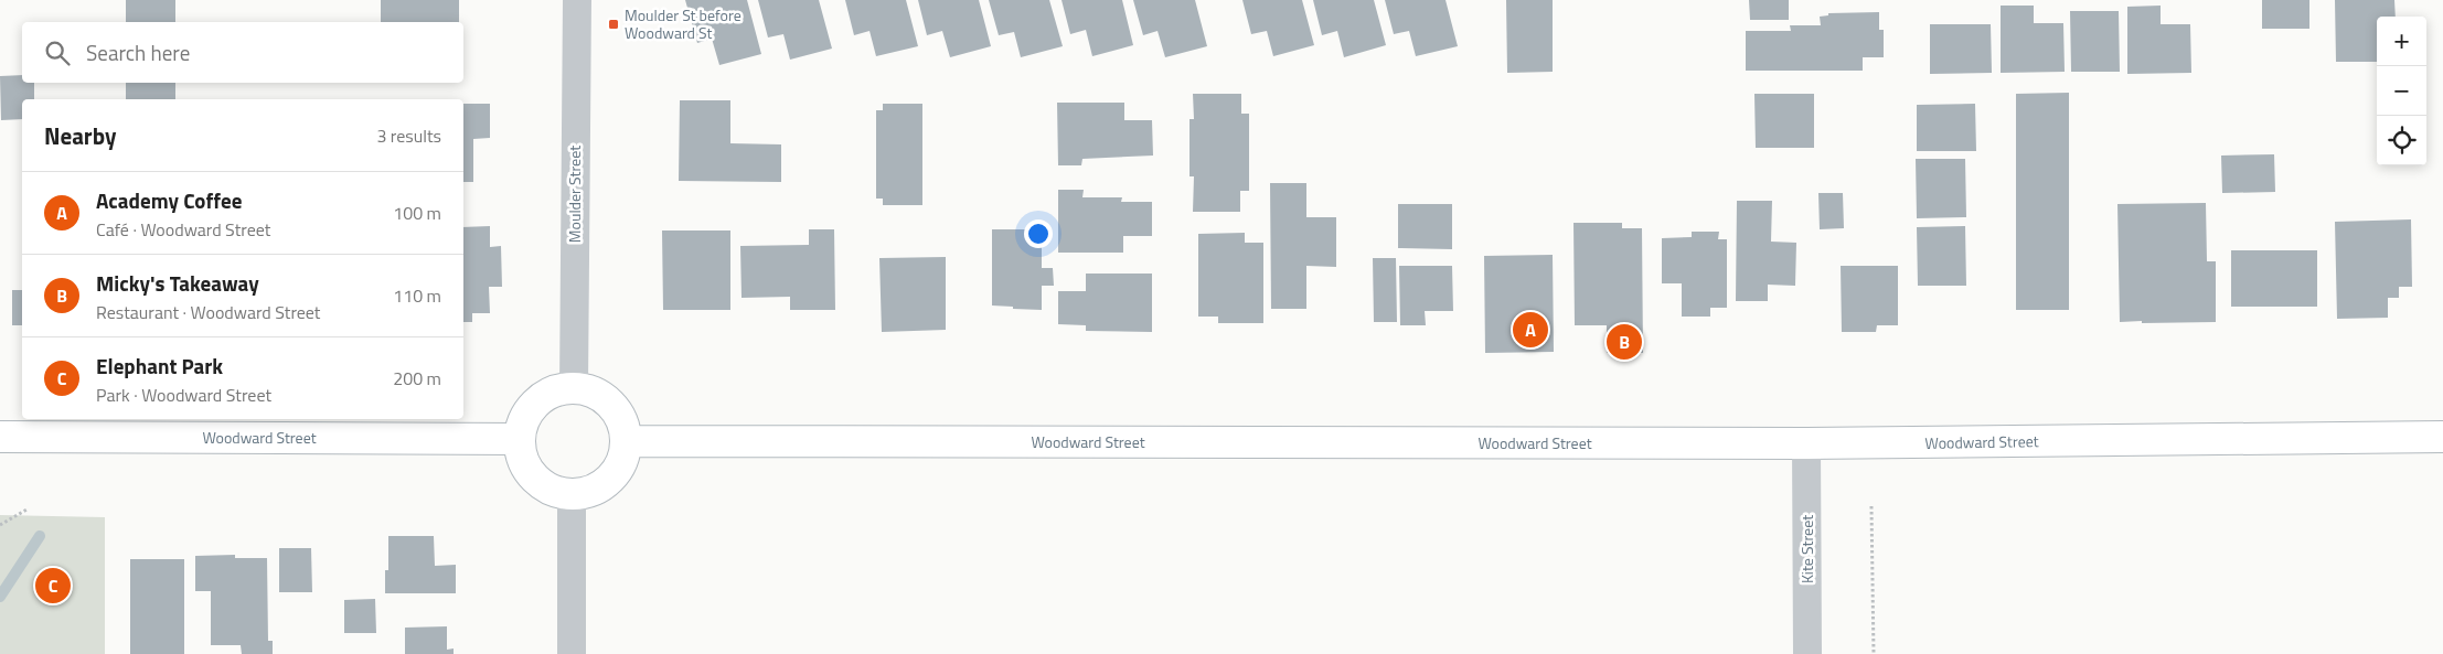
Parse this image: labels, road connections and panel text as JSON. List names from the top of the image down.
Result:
{
  "streets": {
    "street": ["Moulder Street", "Woodward Street", "Kite Street"]
  },
  "crossings": [
    ["Moulder Street", "Woodward Street"],
    ["Woodward Street", "Kite Street"]
  ],
  "places": {
    "transit": ["Moulder St before Woodward St"]
  },
  "page": {
    "map_buttons": ["+", "−"],
    "search": "Search here",
    "heading": ["Nearby", "3 results"],
    "list": [
      {
        "mark": "A",
        "name": "Academy Coffee",
        "note": "Café · Woodward Street",
        "value": "100 m"
      },
      {
        "mark": "B",
        "name": "Micky's Takeaway",
        "note": "Restaurant · Woodward Street",
        "value": "110 m"
      },
      {
        "mark": "C",
        "name": "Elephant Park",
        "note": "Park · Woodward Street",
        "value": "200 m"
      }
    ],
    "pins": ["A", "B", "C"]
  }
}
